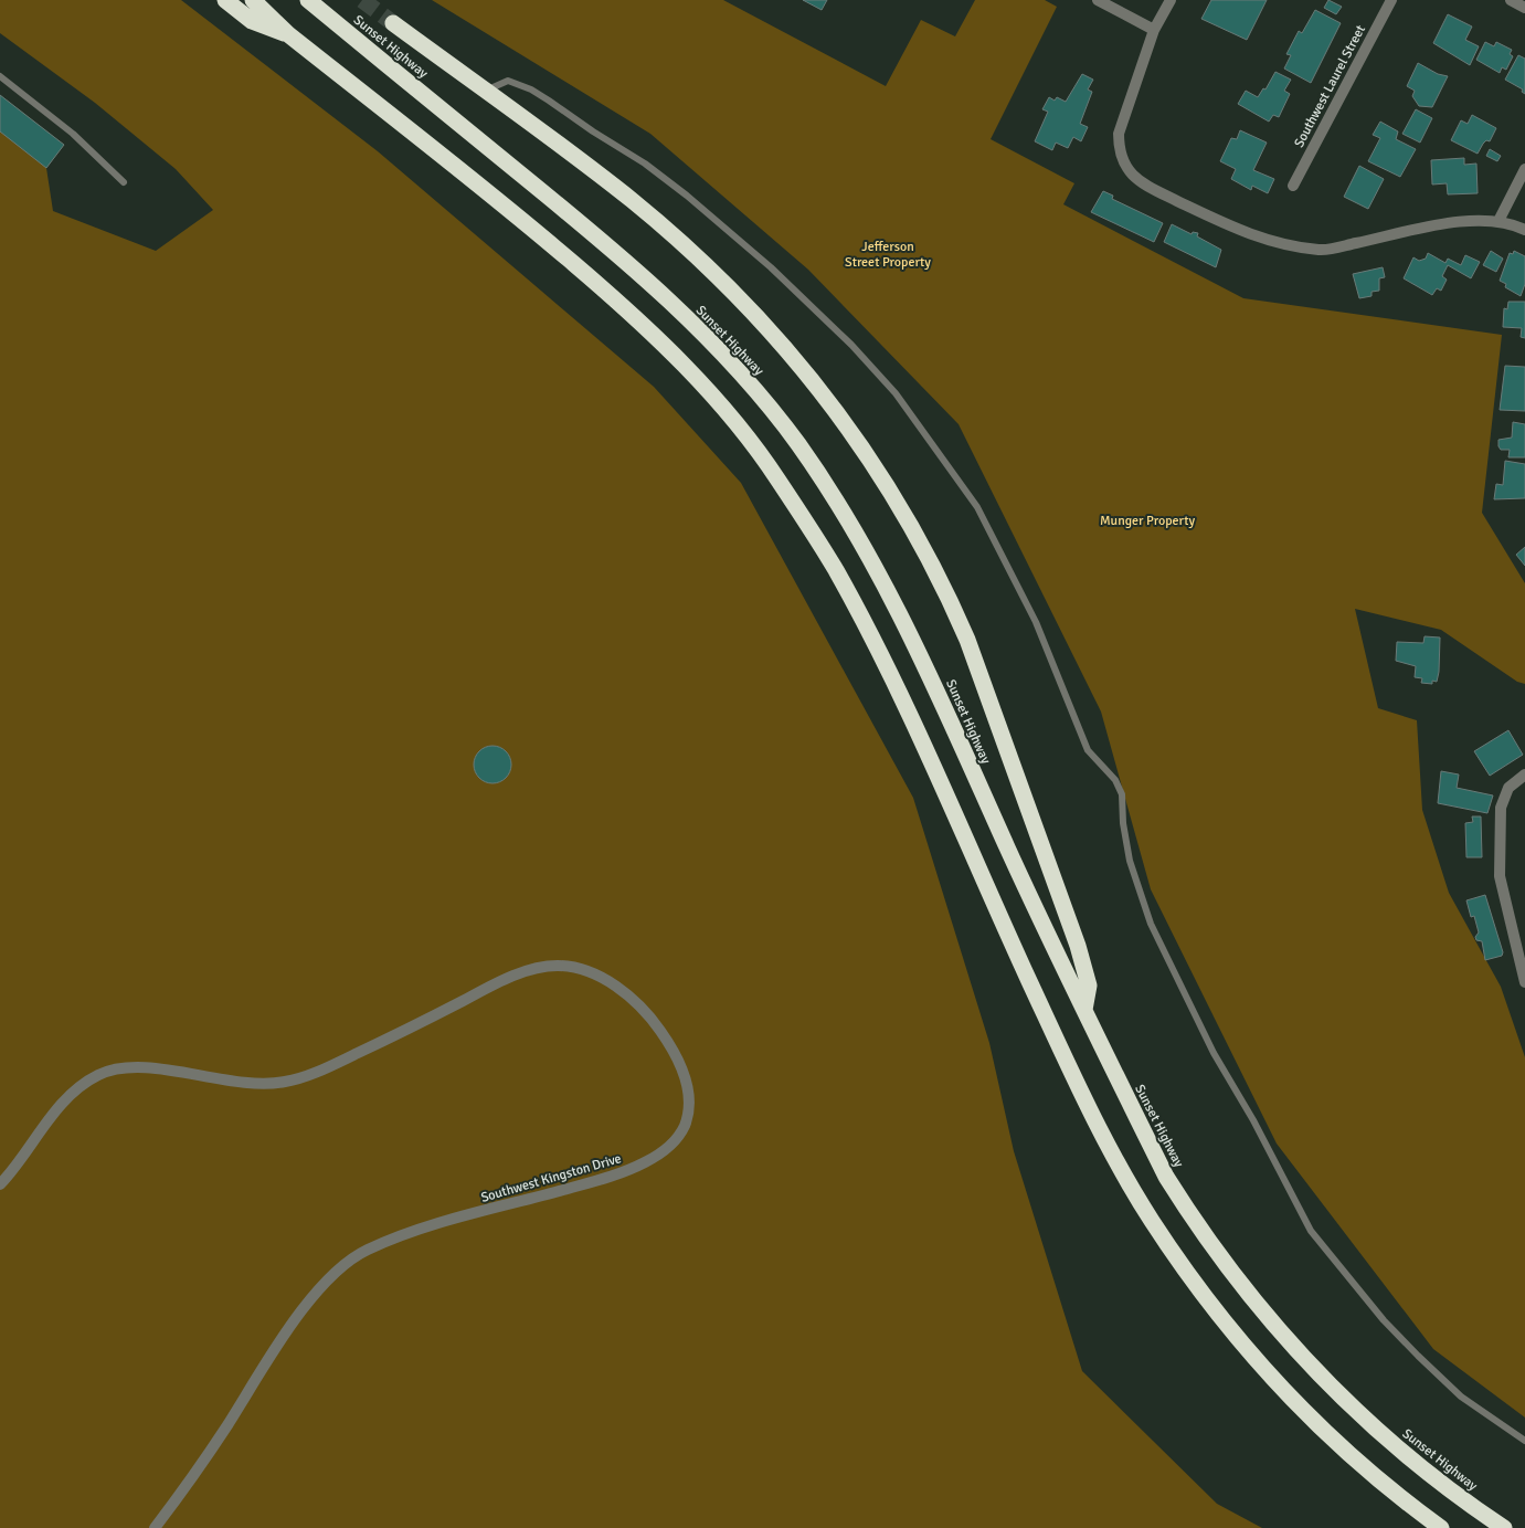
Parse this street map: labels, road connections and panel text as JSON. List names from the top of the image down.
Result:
{
  "streets": {
    "highway": ["Sunset Highway"],
    "street": ["Southwest Laurel Street", "Southwest Kingston Drive"]
  },
  "parks": ["Jefferson Street Property", "Munger Property"]
}
